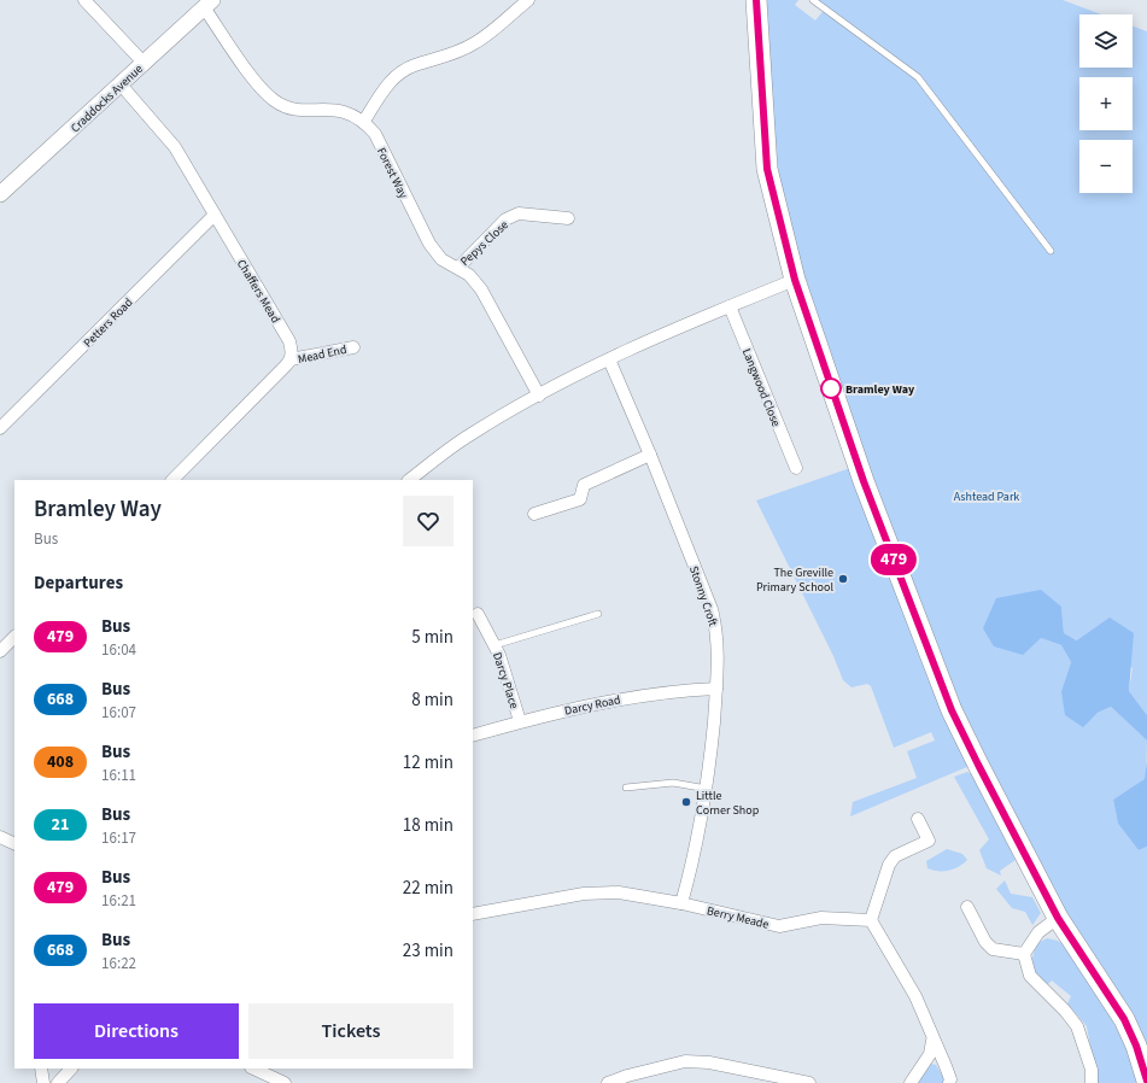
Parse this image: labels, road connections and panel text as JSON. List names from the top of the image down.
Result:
{
  "streets": {
    "street": [
      "Craddocks Avenue",
      "Forest Way",
      "Pepys Close",
      "Chaffers Mead",
      "Petters Road",
      "Mead End",
      "Langwood Close",
      "Stonny Croft",
      "Darcy Place",
      "Darcy Road",
      "Berry Meade"
    ]
  },
  "crossings": [
    ["Craddocks Avenue", "Forest Way"],
    ["Craddocks Avenue", "Chaffers Mead"],
    ["Forest Way", "Pepys Close"],
    ["Chaffers Mead", "Petters Road"],
    ["Chaffers Mead", "Mead End"],
    ["Stonny Croft", "Darcy Road"],
    ["Stonny Croft", "Berry Meade"],
    ["Darcy Place", "Darcy Road"]
  ],
  "parks": ["Ashtead Park"],
  "places": ["Bramley Way", "The Greville Primary School", "Little Corner Shop"],
  "lines": ["bus line 479"],
  "page": {
    "on_map": "479",
    "map_buttons": ["+", "−"],
    "heading": [
      ["Bramley Way", "Bus"],
      "Departures"
    ],
    "list": [
      {
        "mark": "479",
        "name": "Bus",
        "note": "16:04",
        "value": "5 min"
      },
      {
        "mark": "668",
        "name": "Bus",
        "note": "16:07",
        "value": "8 min"
      },
      {
        "mark": "408",
        "name": "Bus",
        "note": "16:11",
        "value": "12 min"
      },
      {
        "mark": "21",
        "name": "Bus",
        "note": "16:17",
        "value": "18 min"
      },
      {
        "mark": "479",
        "name": "Bus",
        "note": "16:21",
        "value": "22 min"
      },
      {
        "mark": "668",
        "name": "Bus",
        "note": "16:22",
        "value": "23 min"
      }
    ],
    "buttons": ["Directions", "Tickets"]
  }
}
